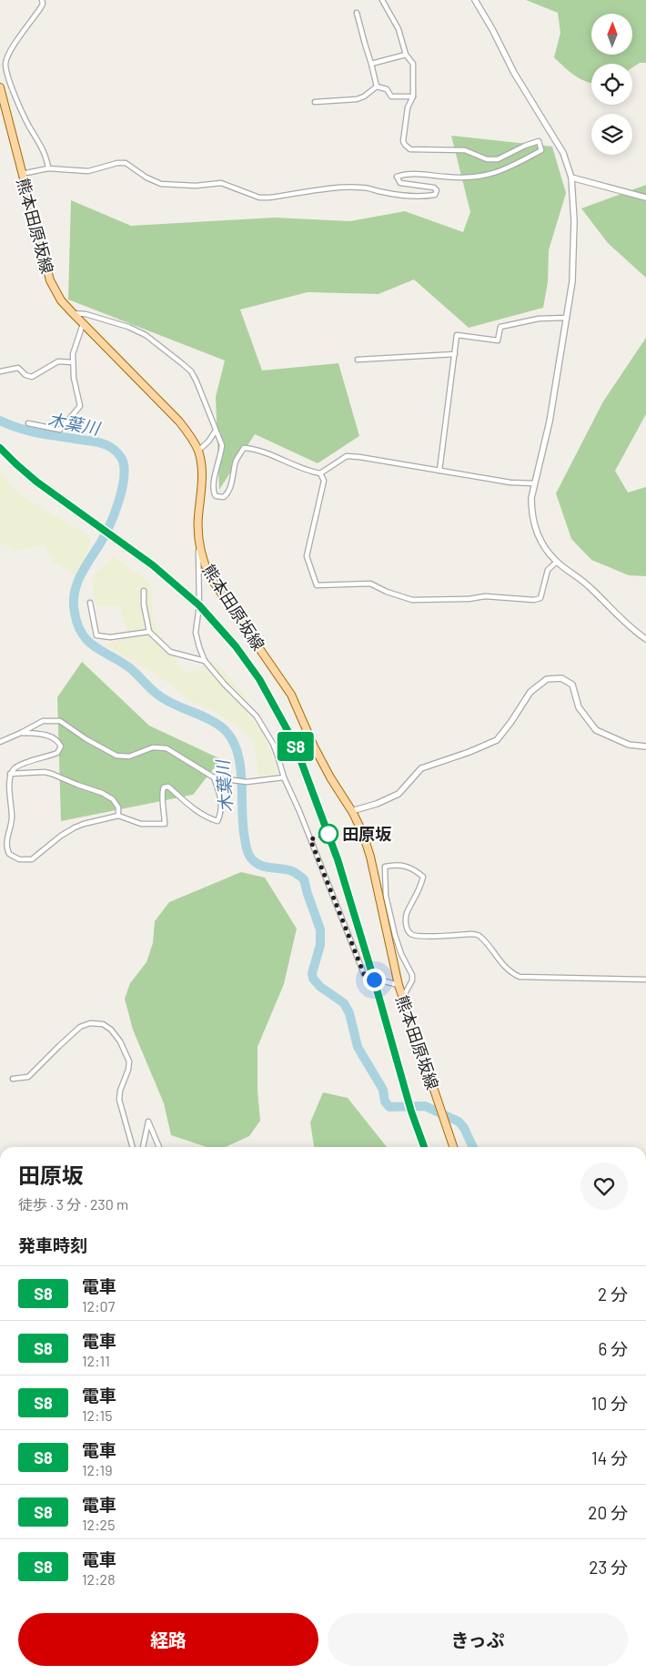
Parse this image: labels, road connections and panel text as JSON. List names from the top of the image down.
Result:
{
  "streets": {
    "main road": ["熊本田原坂線"]
  },
  "water": ["木葉川"],
  "places": ["田原坂"],
  "north": "top",
  "page": {
    "on_map": "S8",
    "heading": [
      ["田原坂", "徒歩 · 3 分 · 230 m"],
      "発車時刻"
    ],
    "list": [
      {
        "mark": "S8",
        "name": "電車",
        "note": "12:07",
        "value": "2 分"
      },
      {
        "mark": "S8",
        "name": "電車",
        "note": "12:11",
        "value": "6 分"
      },
      {
        "mark": "S8",
        "name": "電車",
        "note": "12:15",
        "value": "10 分"
      },
      {
        "mark": "S8",
        "name": "電車",
        "note": "12:19",
        "value": "14 分"
      },
      {
        "mark": "S8",
        "name": "電車",
        "note": "12:25",
        "value": "20 分"
      },
      {
        "mark": "S8",
        "name": "電車",
        "note": "12:28",
        "value": "23 分"
      }
    ],
    "buttons": ["経路", "きっぷ"]
  }
}
